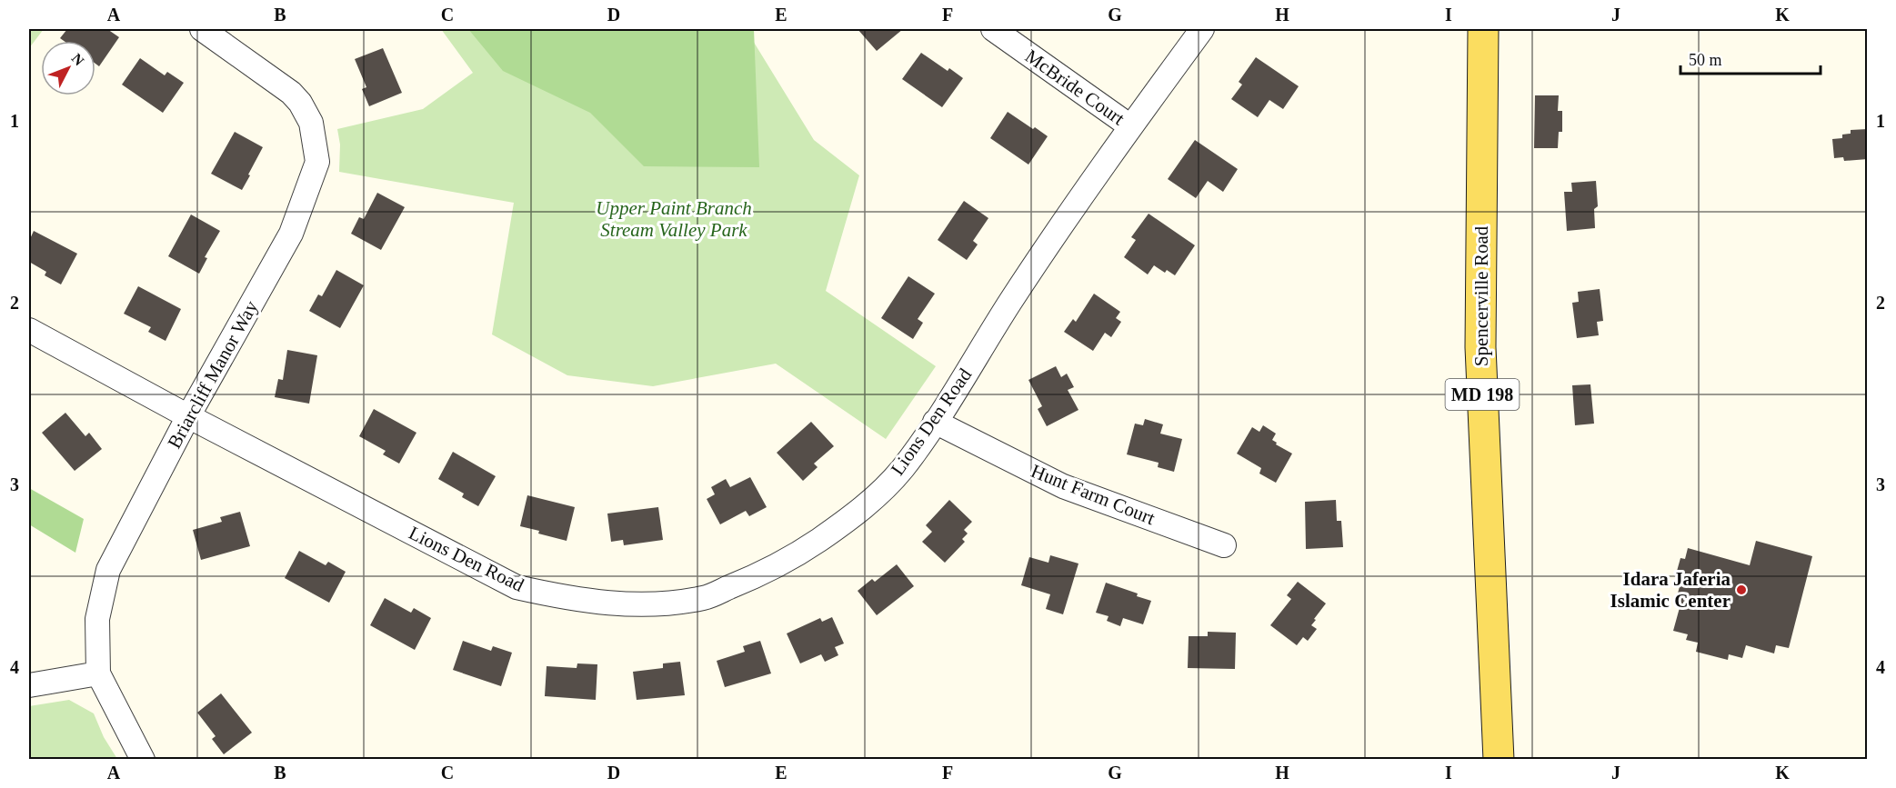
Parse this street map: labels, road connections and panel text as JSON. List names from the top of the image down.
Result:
{
  "streets": {
    "main road": ["Spencerville Road", "MD 198"],
    "street": [
      "McBride Court",
      "Briarcliff Manor Way",
      "Lions Den Road",
      "Hunt Farm Court"
    ]
  },
  "crossings": [
    ["McBride Court", "Lions Den Road"],
    ["Briarcliff Manor Way", "Lions Den Road"],
    ["Lions Den Road", "Hunt Farm Court"]
  ],
  "parks": ["Upper Paint Branch Stream Valley Park"],
  "places": ["Idara Jaferia Islamic Center"],
  "scale_bar": "50 m",
  "north": "top right",
  "grid": {
    "columns": [
      "A",
      "B",
      "C",
      "D",
      "E",
      "F",
      "G",
      "H",
      "I",
      "J",
      "K"
    ],
    "rows": [
      "1",
      "2",
      "3",
      "4"
    ]
  }
}
